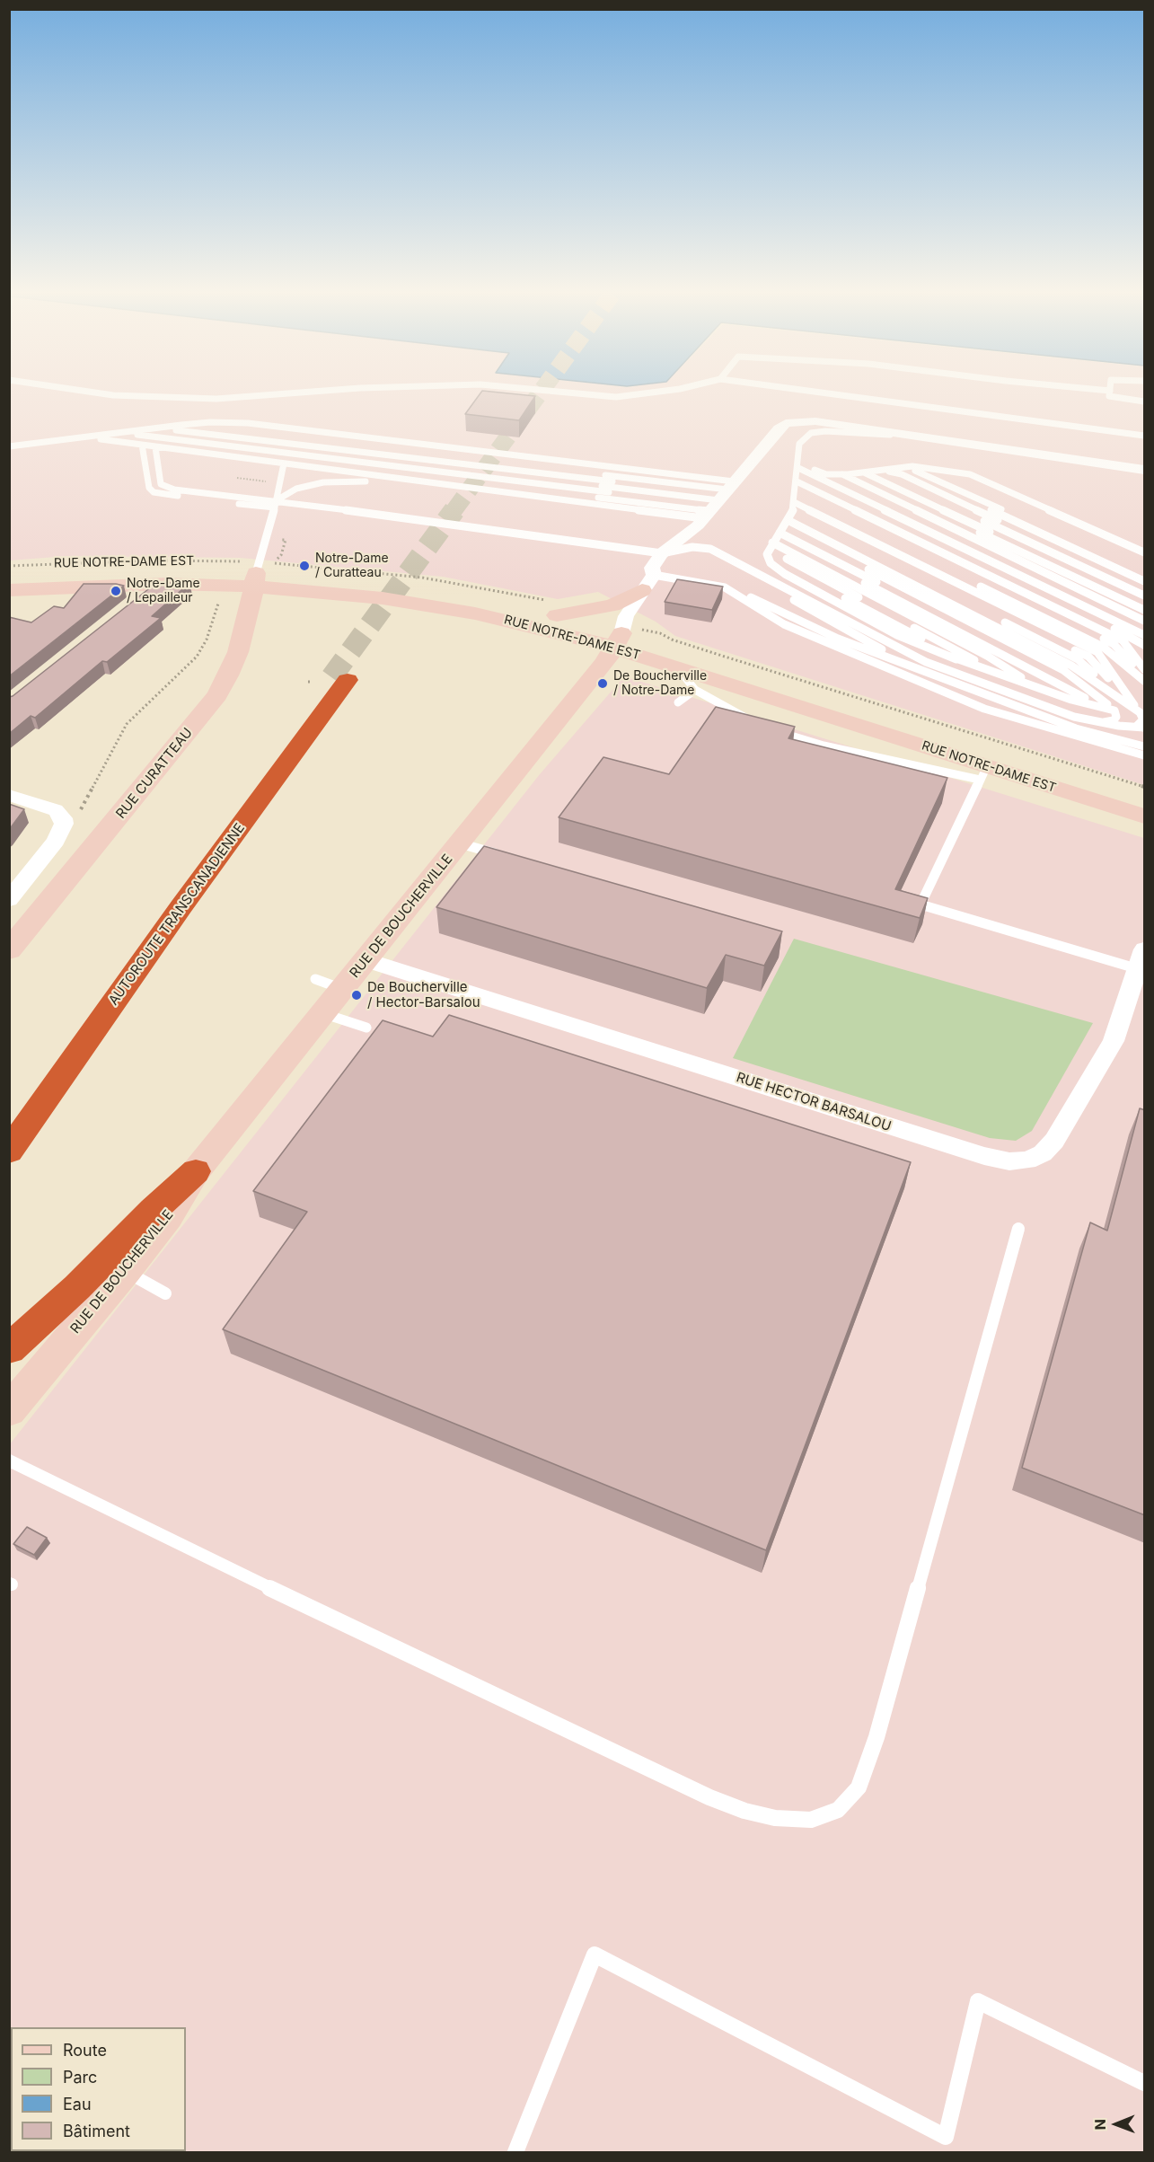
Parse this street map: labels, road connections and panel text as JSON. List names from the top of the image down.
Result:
{
  "streets": {
    "highway": ["AUTOROUTE TRANSCANADIENNE"],
    "main road": ["RUE NOTRE-DAME EST", "RUE CURATTEAU", "RUE DE BOUCHERVILLE"],
    "street": ["RUE HECTOR BARSALOU"]
  },
  "crossings": [
    ["RUE NOTRE-DAME EST", "RUE CURATTEAU"],
    ["RUE NOTRE-DAME EST", "RUE DE BOUCHERVILLE"],
    ["RUE DE BOUCHERVILLE", "RUE HECTOR BARSALOU"]
  ],
  "places": [
    "Notre-Dame / Curatteau",
    "Notre-Dame / Lepailleur",
    "De Boucherville / Notre-Dame",
    "De Boucherville / Hector-Barsalou"
  ],
  "legend": [
    "Route",
    "Parc",
    "Eau",
    "Bâtiment"
  ],
  "north": "left"
}
